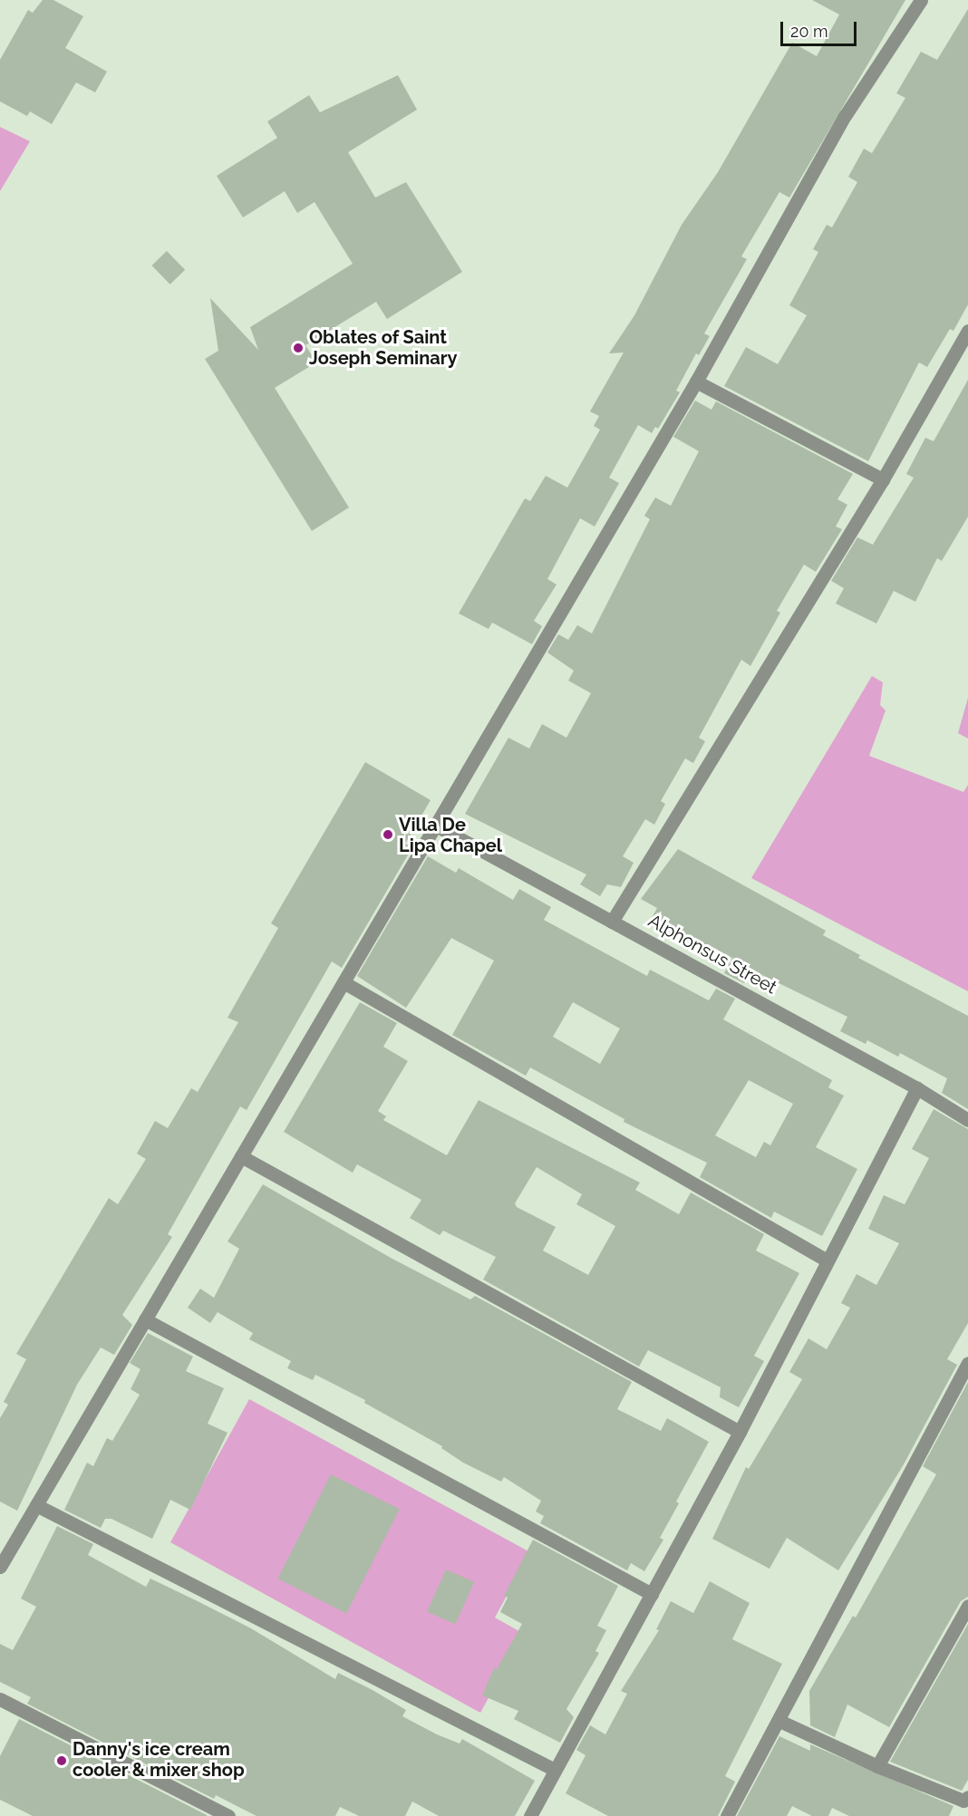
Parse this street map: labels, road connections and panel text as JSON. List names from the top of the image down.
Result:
{
  "streets": {
    "street": ["Alphonsus Street"]
  },
  "places": ["Oblates of Saint Joseph Seminary", "Villa De Lipa Chapel", "Danny's ice cream cooler & mixer shop"],
  "scale_bar": "20 m"
}
